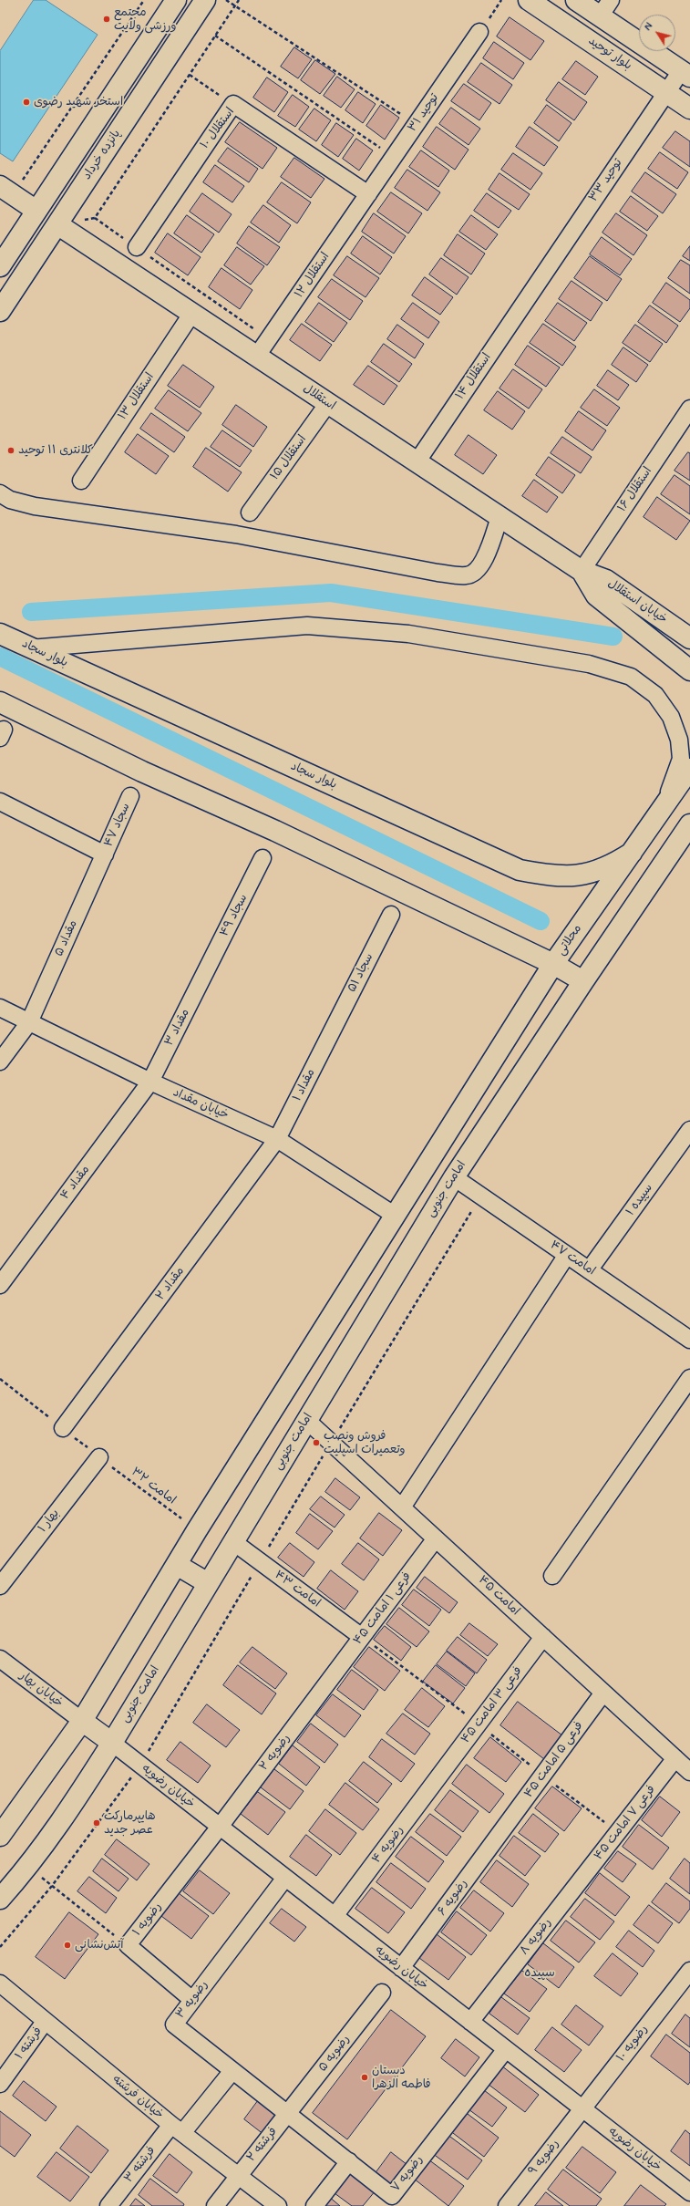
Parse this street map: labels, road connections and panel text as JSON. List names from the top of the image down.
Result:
{
  "streets": {
    "main road": [
      "بلوار توحید",
      "پانزده خرداد",
      "استقلال",
      "خیابان استقلال",
      "بلوار سجاد",
      "محلاتی",
      "امامت جنوبی"
    ],
    "street": [
      "توحید ۳۱",
      "استقلال ۱۰",
      "توحید ۳۳",
      "استقلال ۱۲",
      "استقلال ۱۴",
      "استقلال ۱۳",
      "استقلال ۱۵",
      "استقلال ۱۶",
      "سجاد ۴۷",
      "سجاد ۴۹",
      "مقداد ۵",
      "سجاد ۵۱",
      "مقداد ۳",
      "مقداد ۱",
      "خیابان مقداد",
      "مقداد ۴",
      "سپیده ۱",
      "امامت ۴۷",
      "مقداد ۲",
      "بهار ۱",
      "امامت ۴۳",
      "امامت ۴۵",
      "فرعی ۱ امامت ۴۵",
      "خیابان بهار",
      "فرعی ۳ امامت ۴۵",
      "رضویه ۲",
      "فرعی ۵ امامت ۴۵",
      "خیابان رضویه",
      "فرعی ۷ امامت ۴۵",
      "رضویه ۴",
      "رضویه ۶",
      "رضویه ۱",
      "رضویه ۸",
      "رضویه ۳",
      "فرشته ۱",
      "رضویه ۱۰",
      "رضویه ۵",
      "خیابان فرشته",
      "فرشته ۲",
      "رضویه ۹",
      "فرشته ۳",
      "رضویه ۷"
    ],
    "path": ["امامت ۳۲"]
  },
  "crossings": [
    ["بلوار توحید", "توحید ۳۳"],
    ["توحید ۳۱", "استقلال ۱۰"],
    ["توحید ۳۱", "استقلال ۱۲"],
    ["استقلال ۱۰", "استقلال ۱۲"],
    ["پانزده خرداد", "استقلال"],
    ["توحید ۳۳", "استقلال ۱۴"],
    ["استقلال ۱۲", "استقلال"],
    ["استقلال ۱۴", "استقلال"],
    ["استقلال ۱۳", "استقلال"],
    ["استقلال", "استقلال ۱۵"],
    ["استقلال", "استقلال ۱۶"],
    ["استقلال", "خیابان استقلال"],
    ["استقلال ۱۶", "خیابان استقلال"],
    ["بلوار سجاد", "محلاتی"],
    ["سجاد ۴۷", "مقداد ۵"],
    ["سجاد ۴۹", "مقداد ۳"],
    ["مقداد ۵", "خیابان مقداد"],
    ["محلاتی", "امامت جنوبی"],
    ["سجاد ۵۱", "مقداد ۱"],
    ["مقداد ۳", "خیابان مقداد"],
    ["مقداد ۳", "مقداد ۴"],
    ["مقداد ۱", "خیابان مقداد"],
    ["مقداد ۱", "مقداد ۲"],
    ["خیابان مقداد", "مقداد ۴"],
    ["خیابان مقداد", "مقداد ۲"],
    ["امامت جنوبی", "امامت ۴۷"],
    ["امامت جنوبی", "امامت ۴۳"],
    ["امامت جنوبی", "امامت ۴۵"],
    ["امامت جنوبی", "خیابان رضویه"],
    ["سپیده ۱", "امامت ۴۷"],
    ["امامت ۳۲", "بهار ۱"],
    ["امامت ۴۳", "فرعی ۱ امامت ۴۵"],
    ["امامت ۴۵", "فرعی ۱ امامت ۴۵"],
    ["امامت ۴۵", "فرعی ۳ امامت ۴۵"],
    ["امامت ۴۵", "فرعی ۵ امامت ۴۵"],
    ["امامت ۴۵", "فرعی ۷ امامت ۴۵"],
    ["فرعی ۱ امامت ۴۵", "رضویه ۲"],
    ["فرعی ۳ امامت ۴۵", "رضویه ۴"],
    ["رضویه ۲", "خیابان رضویه"],
    ["رضویه ۲", "رضویه ۱"],
    ["فرعی ۵ امامت ۴۵", "رضویه ۶"],
    ["خیابان رضویه", "رضویه ۴"],
    ["خیابان رضویه", "رضویه ۶"],
    ["خیابان رضویه", "رضویه ۱"],
    ["خیابان رضویه", "رضویه ۸"],
    ["خیابان رضویه", "رضویه ۳"],
    ["خیابان رضویه", "رضویه ۱۰"],
    ["خیابان رضویه", "رضویه ۹"],
    ["خیابان رضویه", "رضویه ۷"],
    ["فرعی ۷ امامت ۴۵", "رضویه ۸"],
    ["رضویه ۱", "رضویه ۳"],
    ["رضویه ۳", "رضویه ۵"],
    ["رضویه ۳", "فرشته ۲"],
    ["رضویه ۳", "فرشته ۳"],
    ["رضویه ۳", "رضویه ۷"],
    ["فرشته ۱", "خیابان فرشته"],
    ["رضویه ۱۰", "رضویه ۹"],
    ["رضویه ۵", "فرشته ۲"],
    ["رضویه ۵", "رضویه ۷"],
    ["خیابان فرشته", "فرشته ۲"],
    ["خیابان فرشته", "فرشته ۳"],
    ["فرشته ۲", "رضویه ۷"]
  ],
  "districts": ["سپیده"],
  "places": [
    "مجتمع ورزشی ولایت",
    "استخر شهید رضوی",
    "کلانتری ۱۱ توحید",
    "فروش ونصب وتعمیرات اسپلیت",
    "هایپرمارکت عصر جدید",
    "آتش‌نشانی",
    "دبستان فاطمه الزهرا"
  ],
  "north": "top left"
}
